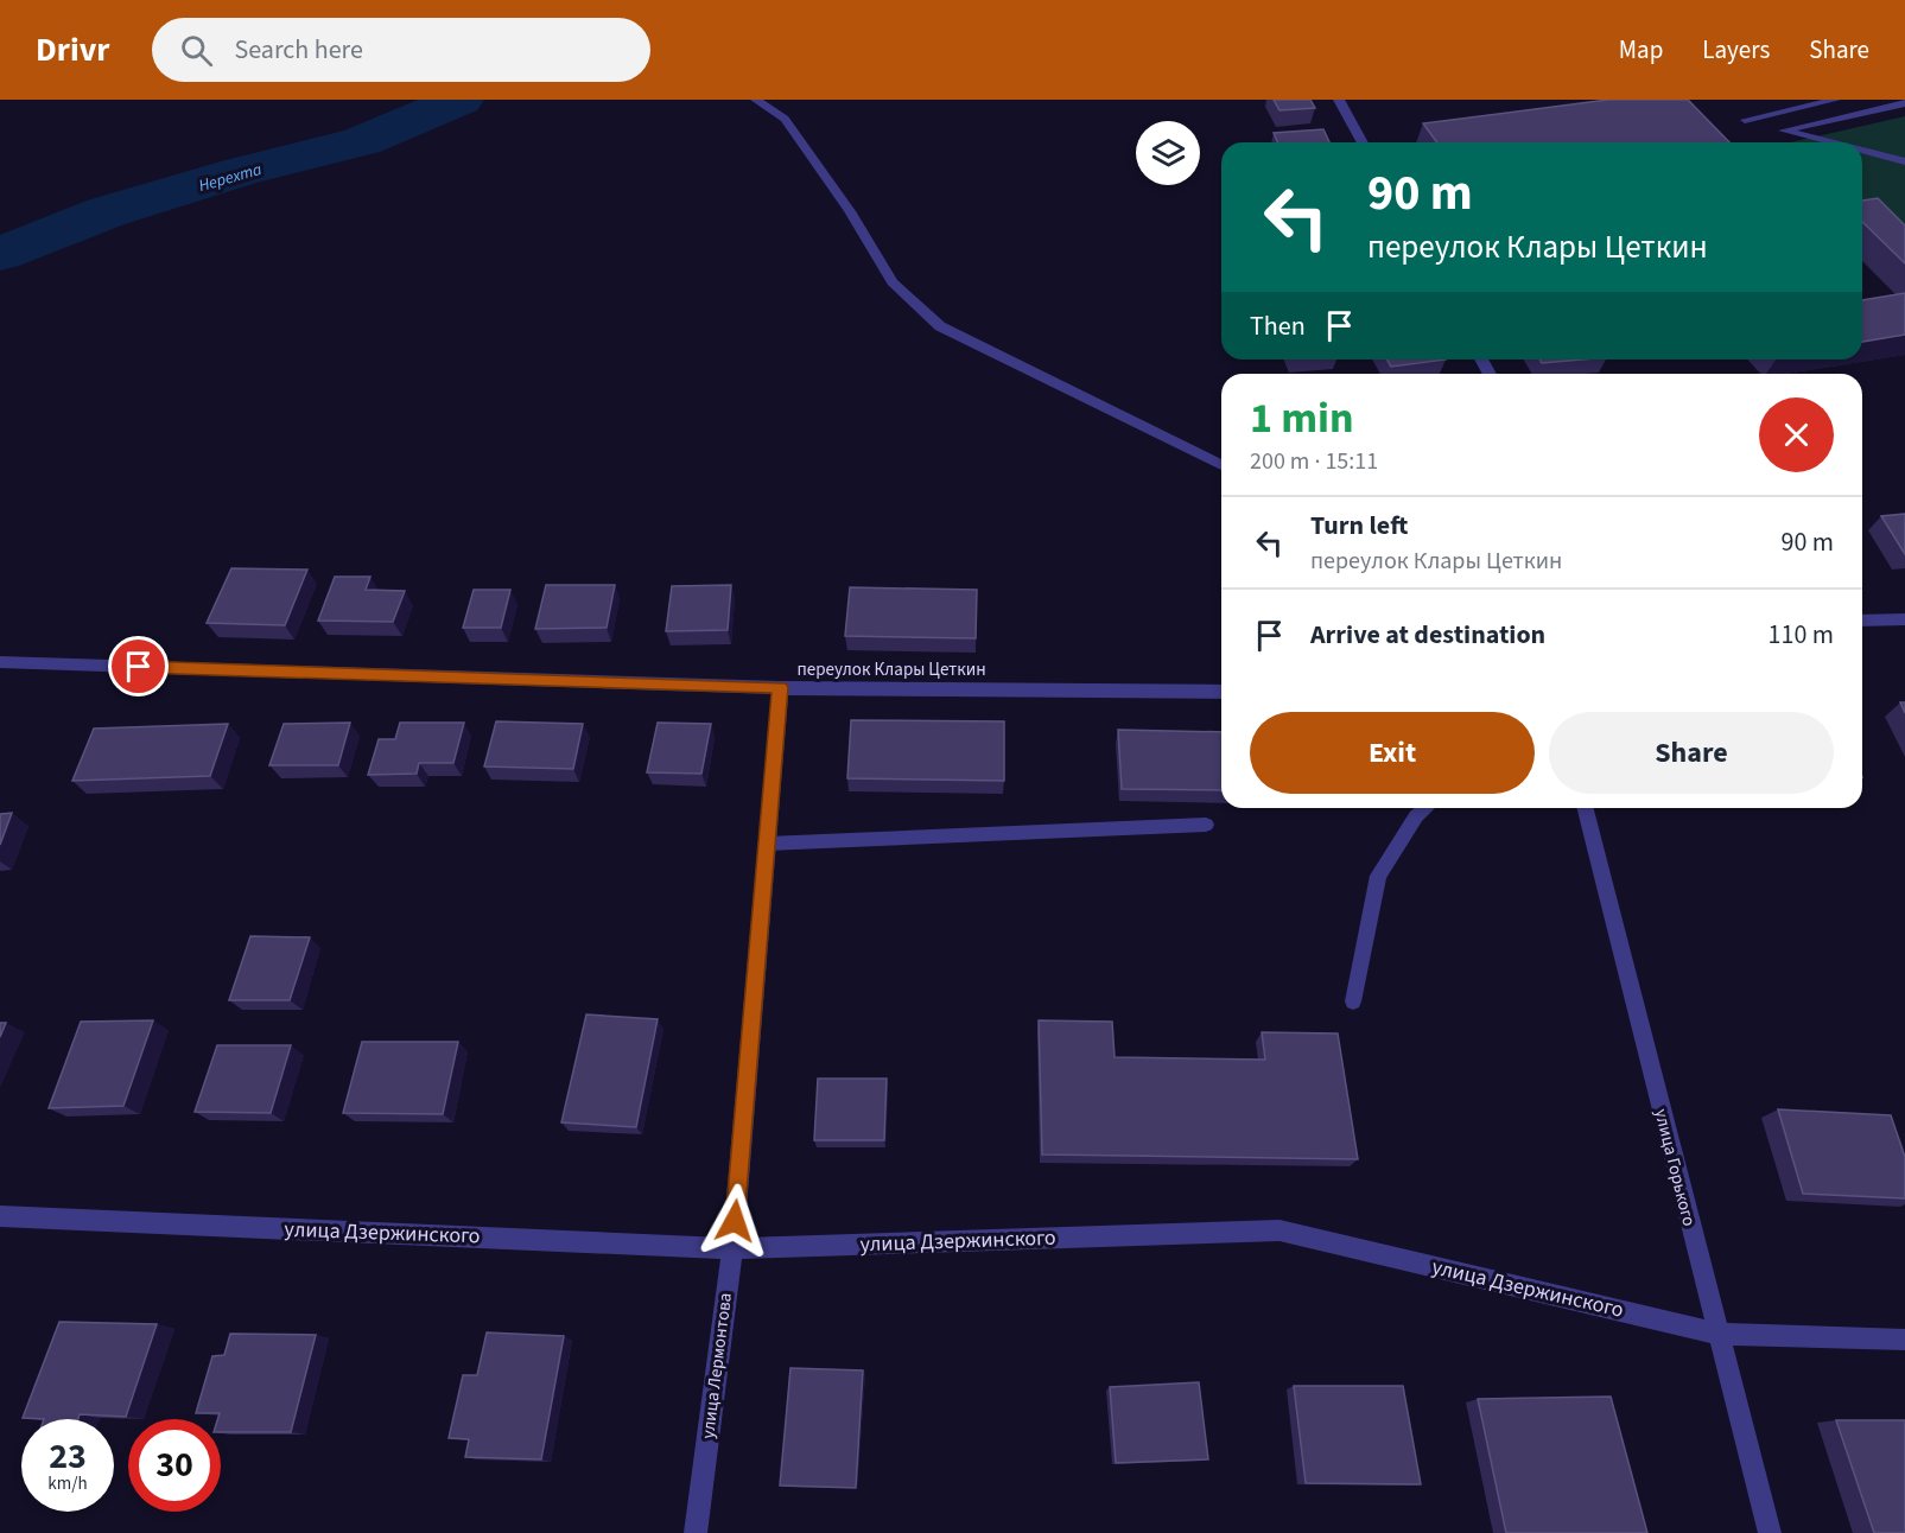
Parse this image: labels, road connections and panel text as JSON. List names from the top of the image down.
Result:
{
  "streets": {
    "street": [
      "переулок Клары Цеткин",
      "улица Горького",
      "улица Дзержинского",
      "улица Лермонтова"
    ]
  },
  "crossings": [
    ["переулок Клары Цеткин", "улица Лермонтова"],
    ["улица Горького", "улица Дзержинского"],
    ["улица Дзержинского", "улица Лермонтова"]
  ],
  "water": ["Нерехта"],
  "page": {
    "header": "Drivr",
    "search": "Search here",
    "nav": ["Map", "Layers", "Share"],
    "turn": ["90 m", "переулок Клары Цеткин"],
    "then": "Then",
    "heading": ["1 min", "200 m · 15:11"],
    "list": [
      {
        "name": "Turn left",
        "note": "переулок Клары Цеткин",
        "value": "90 m"
      },
      {
        "name": "Arrive at destination",
        "value": "110 m"
      }
    ],
    "buttons": ["Exit", "Share"],
    "speed": "23 km/h",
    "limit": "30"
  }
}
